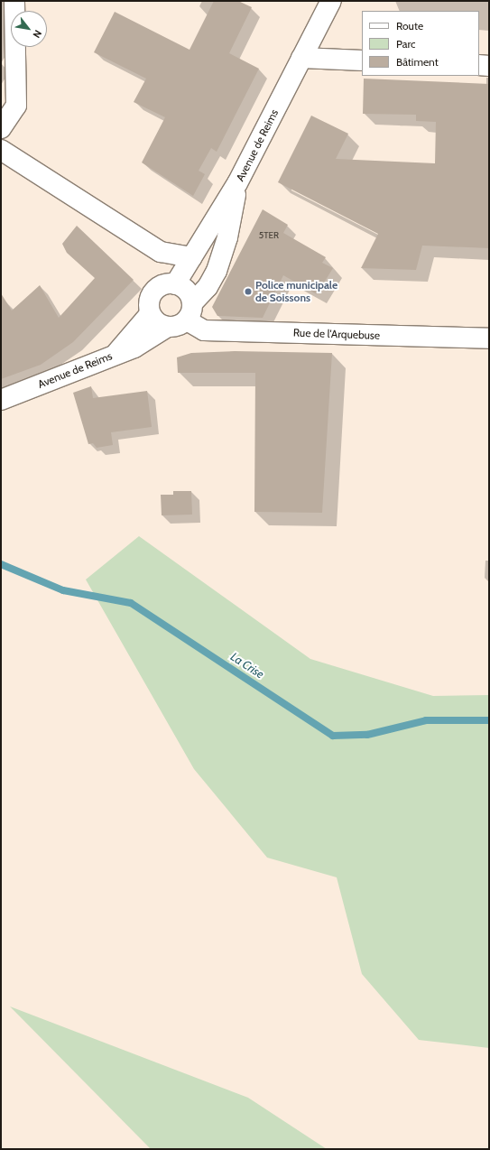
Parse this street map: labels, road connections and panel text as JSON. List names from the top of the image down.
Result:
{
  "streets": {
    "main road": ["Avenue de Reims", "Rue de l'Arquebuse"]
  },
  "crossings": [
    ["Avenue de Reims", "Rue de l'Arquebuse"]
  ],
  "water": ["La Crise"],
  "places": ["Police municipale de Soissons"],
  "house_numbers": ["5TER"],
  "legend": ["Route", "Parc", "Bâtiment"],
  "north": "bottom right"
}
